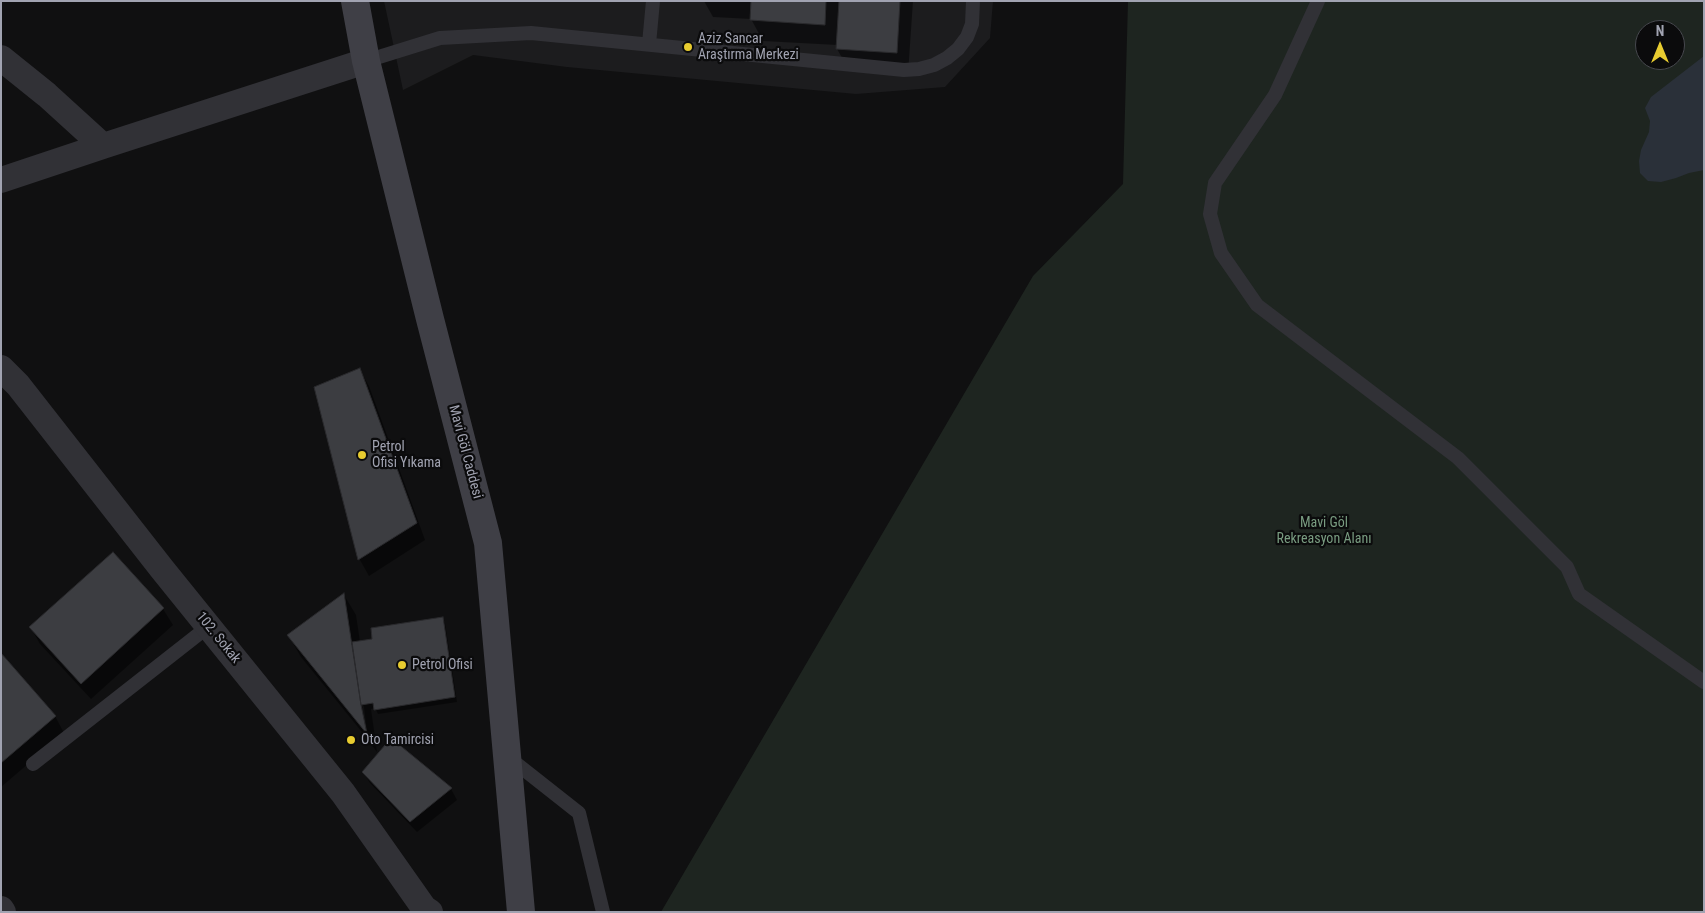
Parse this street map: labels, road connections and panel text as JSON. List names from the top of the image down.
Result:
{
  "streets": {
    "street": ["Mavi Göl Caddesi", "102. Sokak"]
  },
  "parks": ["Mavi Göl Rekreasyon Alanı"],
  "places": [
    "Aziz Sancar Araştırma Merkezi",
    "Petrol Ofisi Yıkama",
    "Petrol Ofisi",
    "Oto Tamircisi"
  ],
  "north": "top"
}
